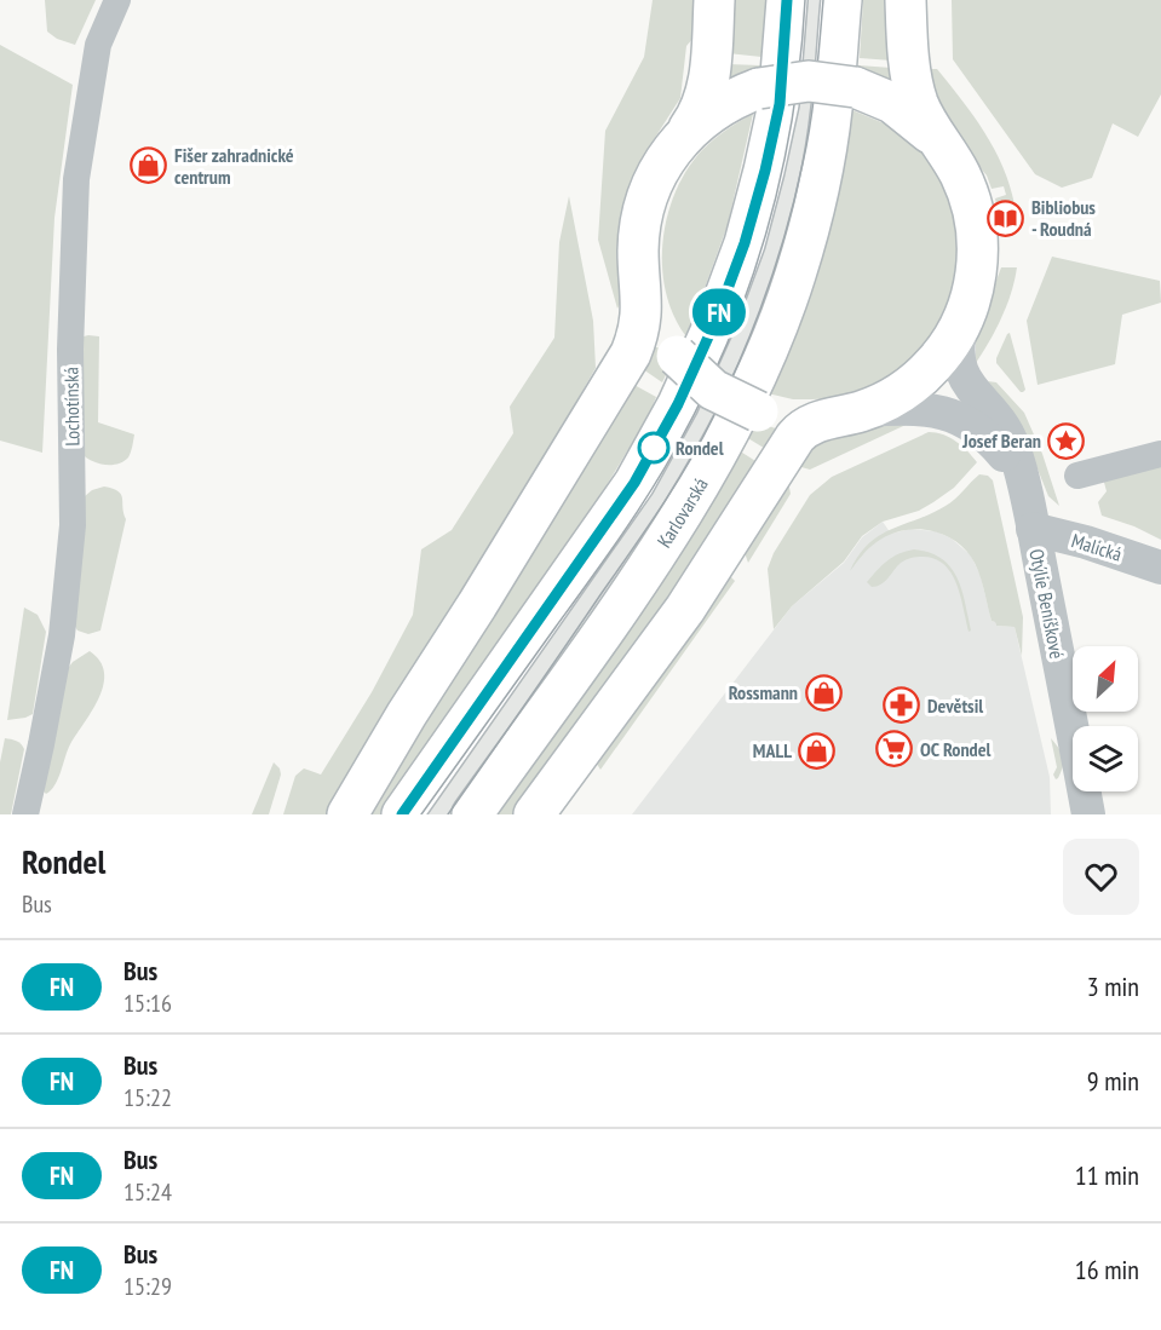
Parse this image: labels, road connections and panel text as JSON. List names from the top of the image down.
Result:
{
  "streets": {
    "main road": ["Karlovarská"],
    "street": ["Lochotínská", "Malická", "Otýlie Beníškové"]
  },
  "crossings": [
    ["Malická", "Otýlie Beníškové"]
  ],
  "places": {
    "shop": ["Fišer zahradnické centrum", "Rossmann", "MALL"],
    "library": ["Bibliobus - Roudná"],
    "place": ["Josef Beran"],
    "other": ["Rondel"],
    "pharmacy": ["Devětsil"],
    "supermarket": ["OC Rondel"]
  },
  "lines": ["bus line FN"],
  "north": "top right",
  "page": {
    "on_map": "FN",
    "heading": ["Rondel", "Bus"],
    "list": [
      {
        "mark": "FN",
        "name": "Bus",
        "note": "15:16",
        "value": "3 min"
      },
      {
        "mark": "FN",
        "name": "Bus",
        "note": "15:22",
        "value": "9 min"
      },
      {
        "mark": "FN",
        "name": "Bus",
        "note": "15:24",
        "value": "11 min"
      },
      {
        "mark": "FN",
        "name": "Bus",
        "note": "15:29",
        "value": "16 min"
      }
    ]
  }
}
